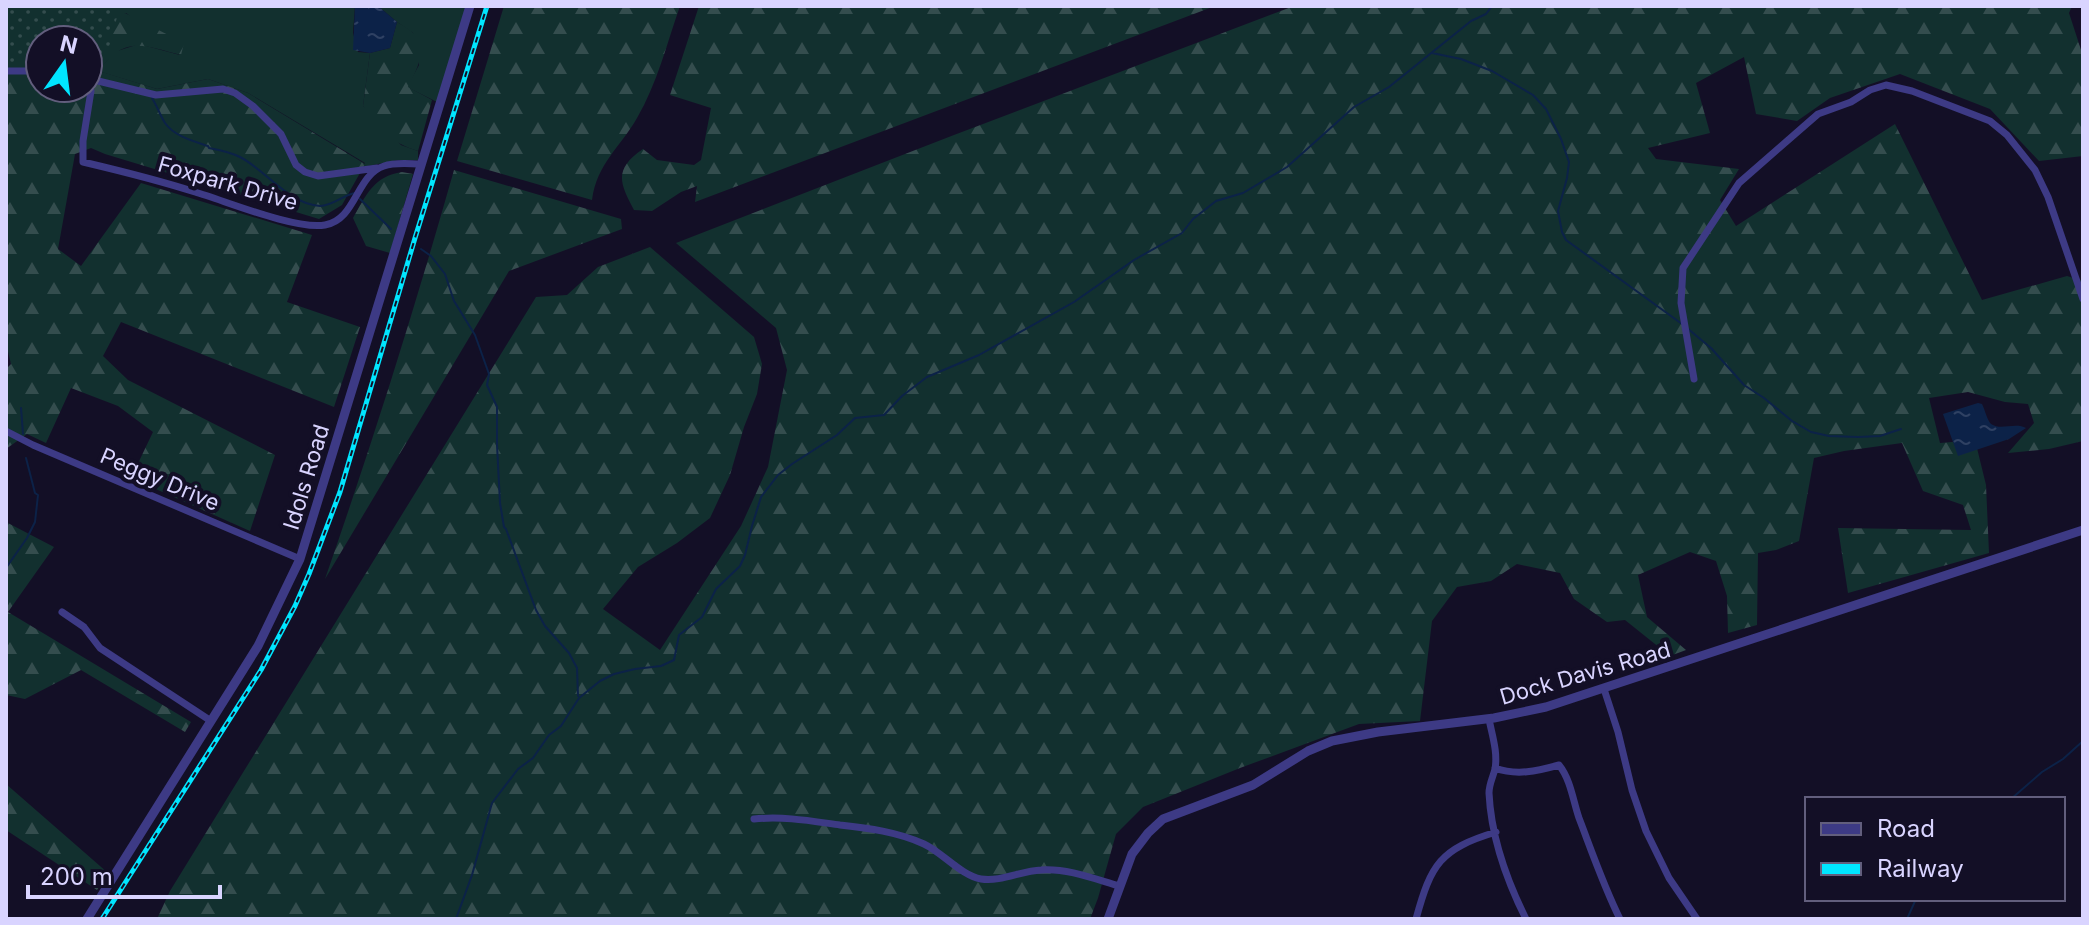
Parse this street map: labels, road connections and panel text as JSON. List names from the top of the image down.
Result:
{
  "streets": {
    "street": [
      "Foxpark Drive",
      "Idols Road",
      "Peggy Drive",
      "Dock Davis Road"
    ]
  },
  "crossings": [
    ["Idols Road", "Peggy Drive"]
  ],
  "legend": ["Road", "Railway"],
  "scale_bar": "200 m",
  "north": "top"
}
